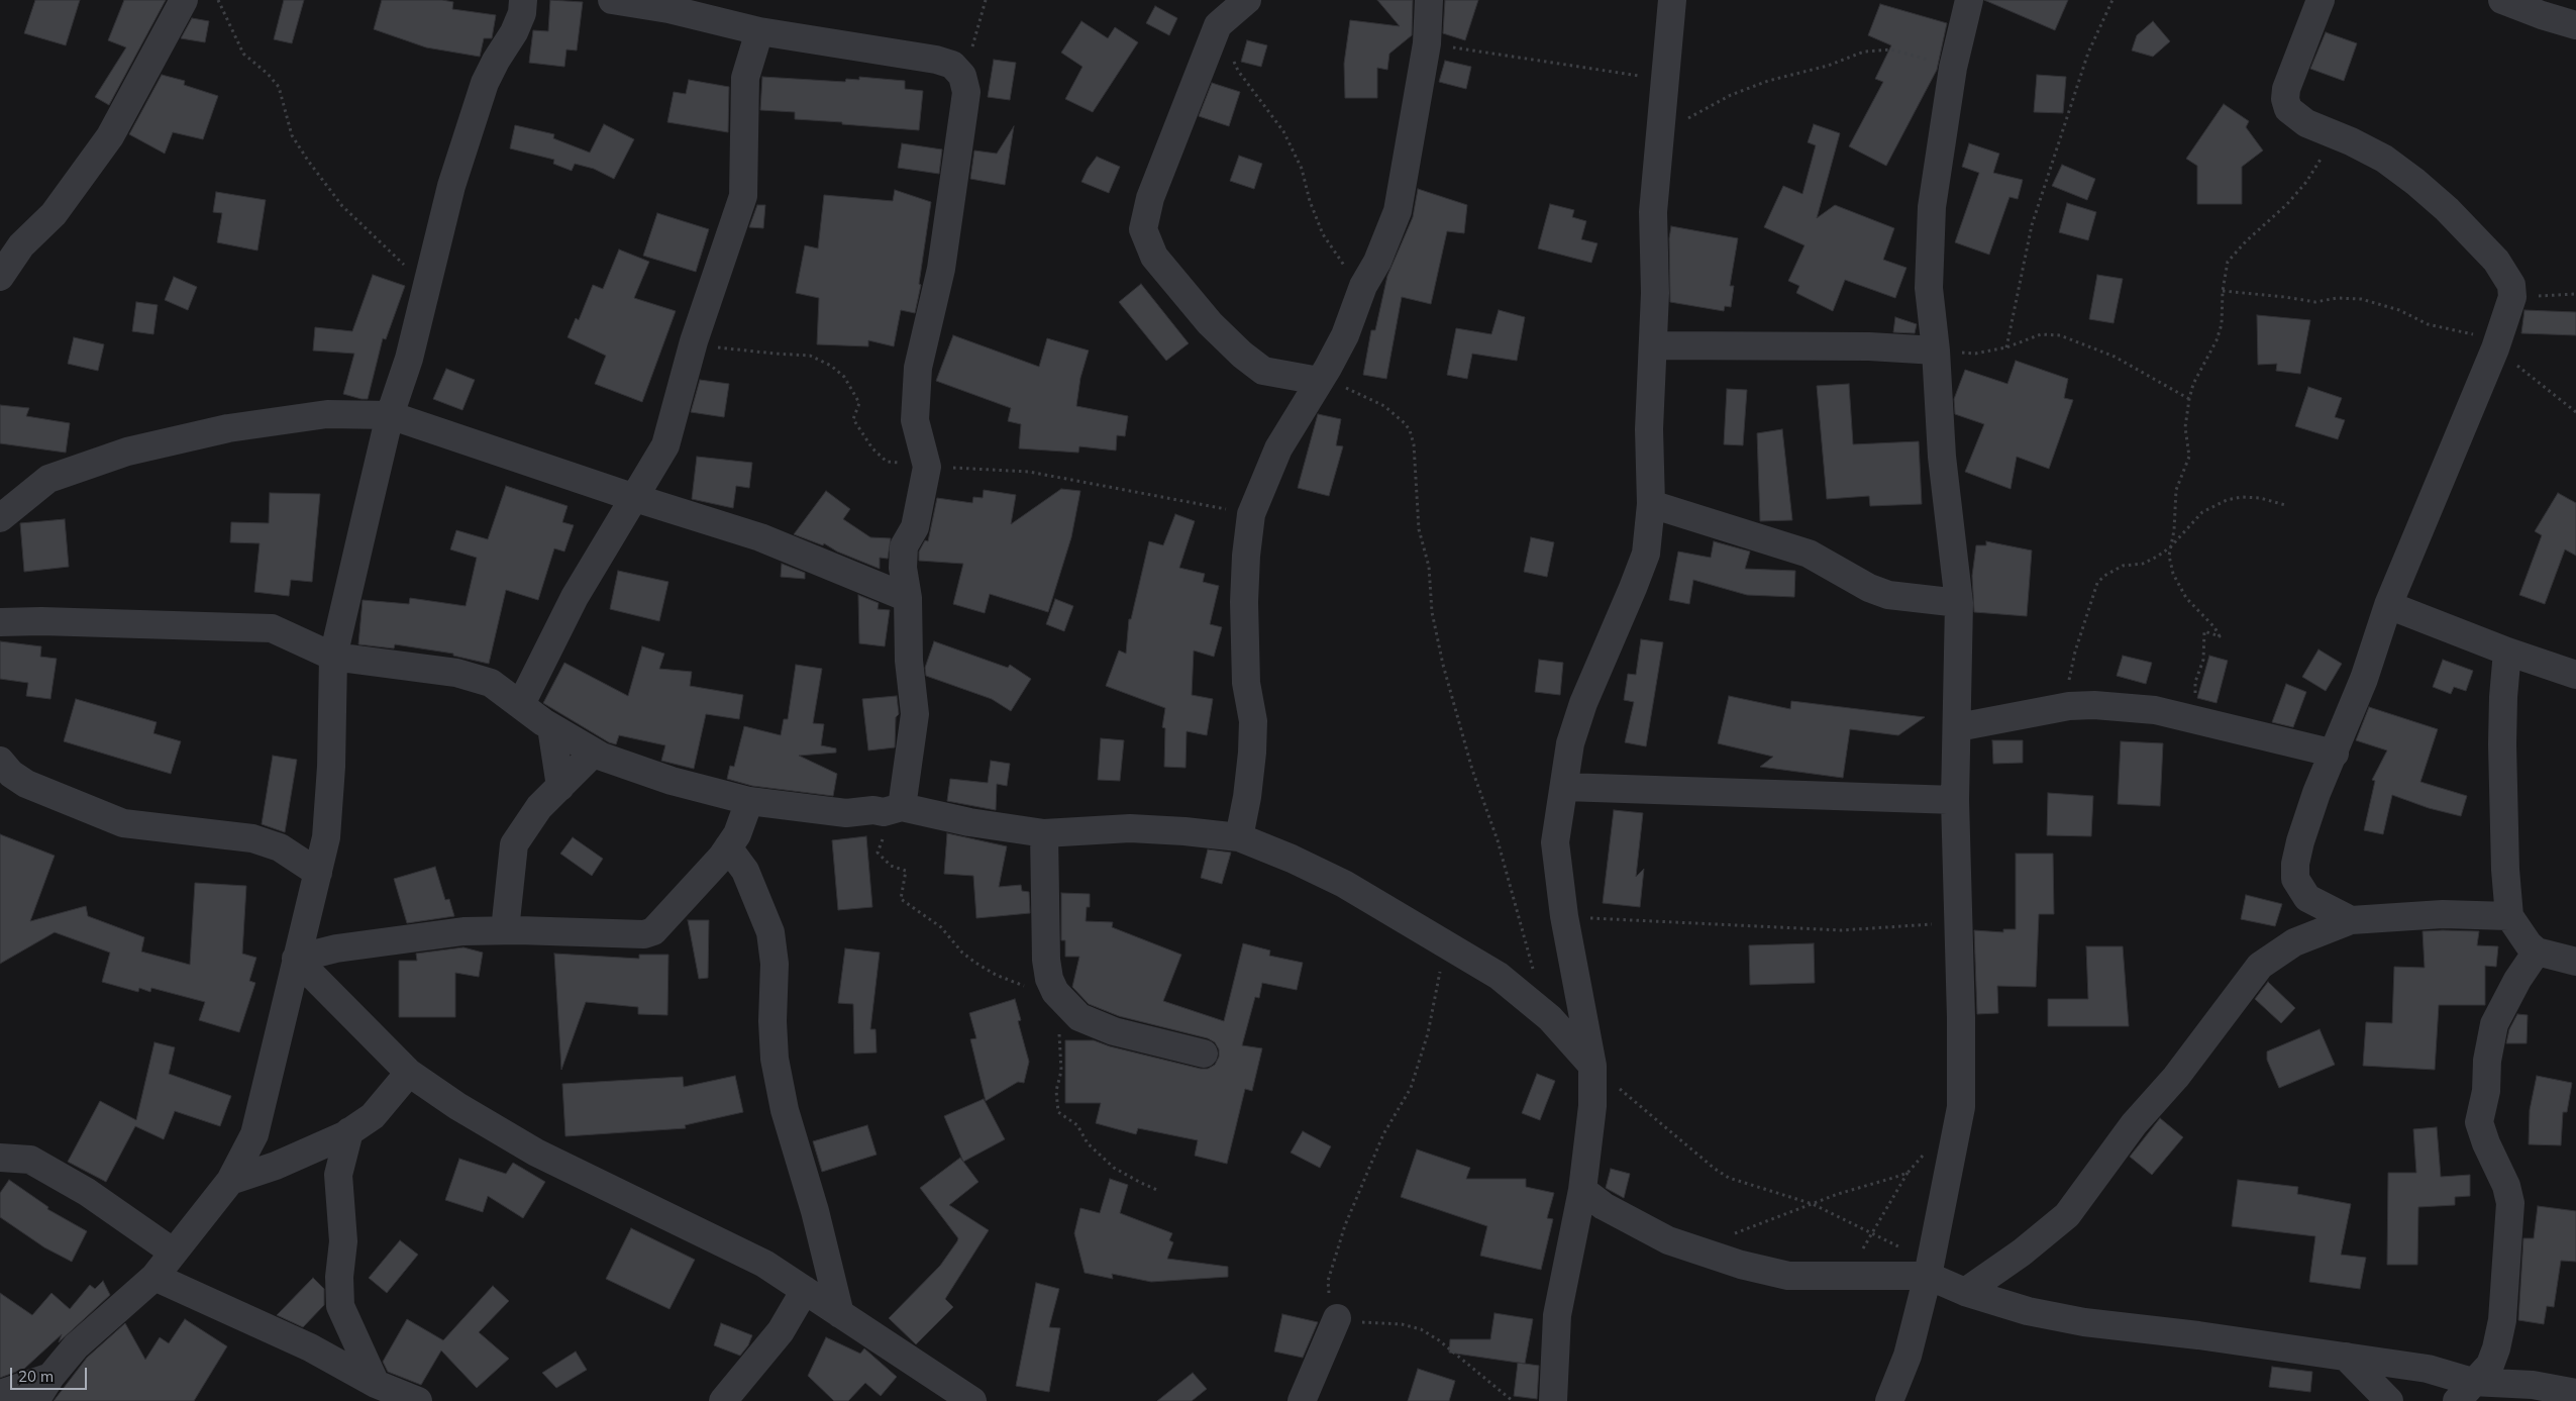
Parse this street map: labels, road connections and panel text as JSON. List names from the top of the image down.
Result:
{
  "scale_bar": "20 m"
}
